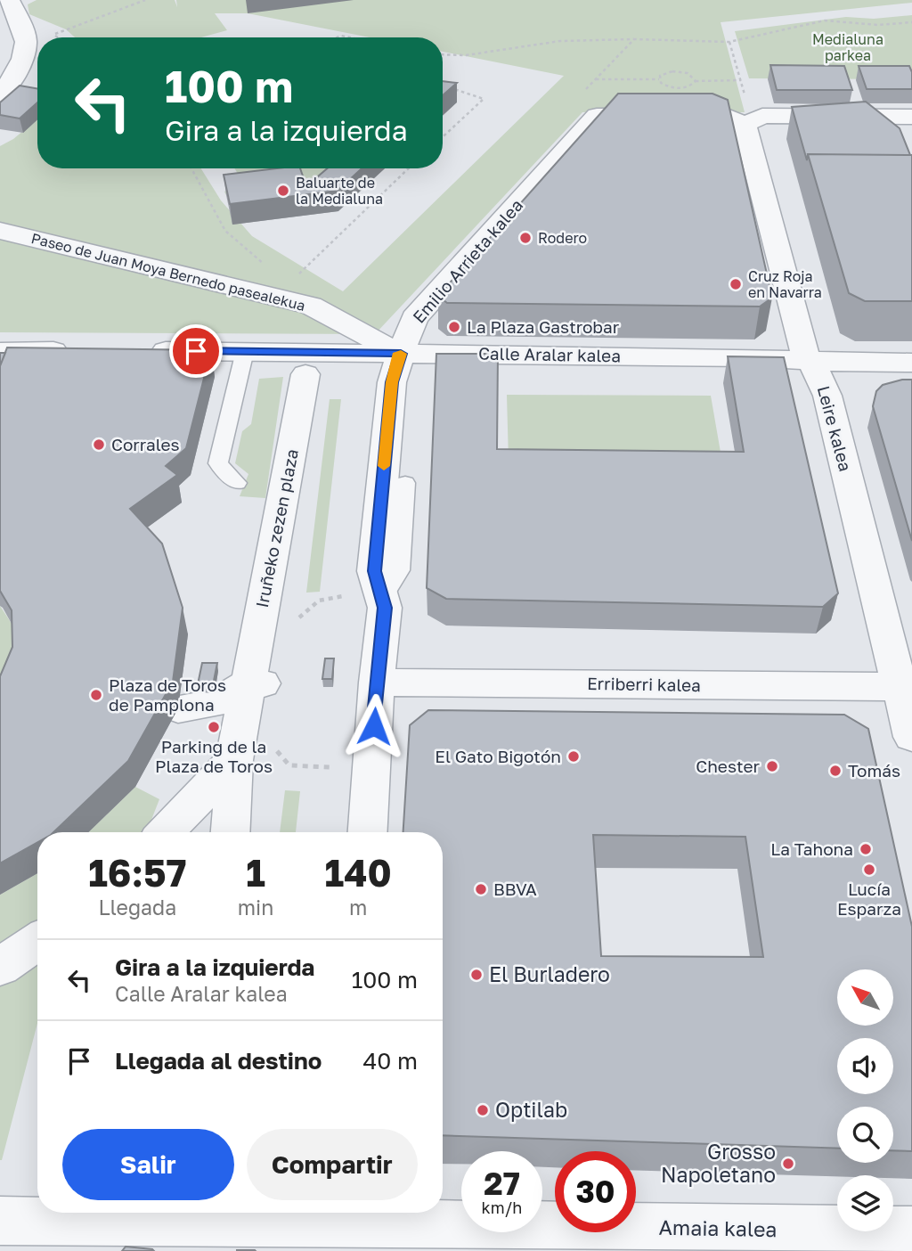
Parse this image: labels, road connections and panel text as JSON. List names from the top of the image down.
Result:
{
  "streets": {
    "street": [
      "Emilio Arrieta kalea",
      "Paseo de Juan Moya Bernedo pasealekua",
      "Calle Aralar kalea",
      "Leire kalea",
      "Iruñeko zezen plaza",
      "Erriberri kalea",
      "Amaia kalea"
    ]
  },
  "crossings": [
    ["Emilio Arrieta kalea", "Paseo de Juan Moya Bernedo pasealekua"],
    ["Emilio Arrieta kalea", "Calle Aralar kalea"],
    ["Emilio Arrieta kalea", "Leire kalea"],
    ["Emilio Arrieta kalea", "Erriberri kalea"],
    ["Paseo de Juan Moya Bernedo pasealekua", "Calle Aralar kalea"],
    ["Calle Aralar kalea", "Leire kalea"],
    ["Leire kalea", "Erriberri kalea"]
  ],
  "parks": ["Medialuna parkea"],
  "places": [
    "Baluarte de la Medialuna",
    "Rodero",
    "Cruz Roja en Navarra",
    "La Plaza Gastrobar",
    "Corrales",
    "Plaza de Toros de Pamplona",
    "Parking de la Plaza de Toros",
    "El Gato Bigotón",
    "Chester",
    "Tomás",
    "La Tahona",
    "Lucía Esparza",
    "BBVA",
    "El Burladero",
    "Optilab",
    "Grosso Napoletano"
  ],
  "north": "top left",
  "page": {
    "turn": ["100 m", "Gira a la izquierda"],
    "eta": [
      "16:57",
      "Llegada",
      "1",
      "min",
      "140",
      "m"
    ],
    "list": [
      {
        "name": "Gira a la izquierda",
        "note": "Calle Aralar kalea",
        "value": "100 m"
      },
      {
        "name": "Llegada al destino",
        "value": "40 m"
      }
    ],
    "buttons": ["Salir", "Compartir"],
    "speed": "27 km/h",
    "limit": "30"
  }
}
